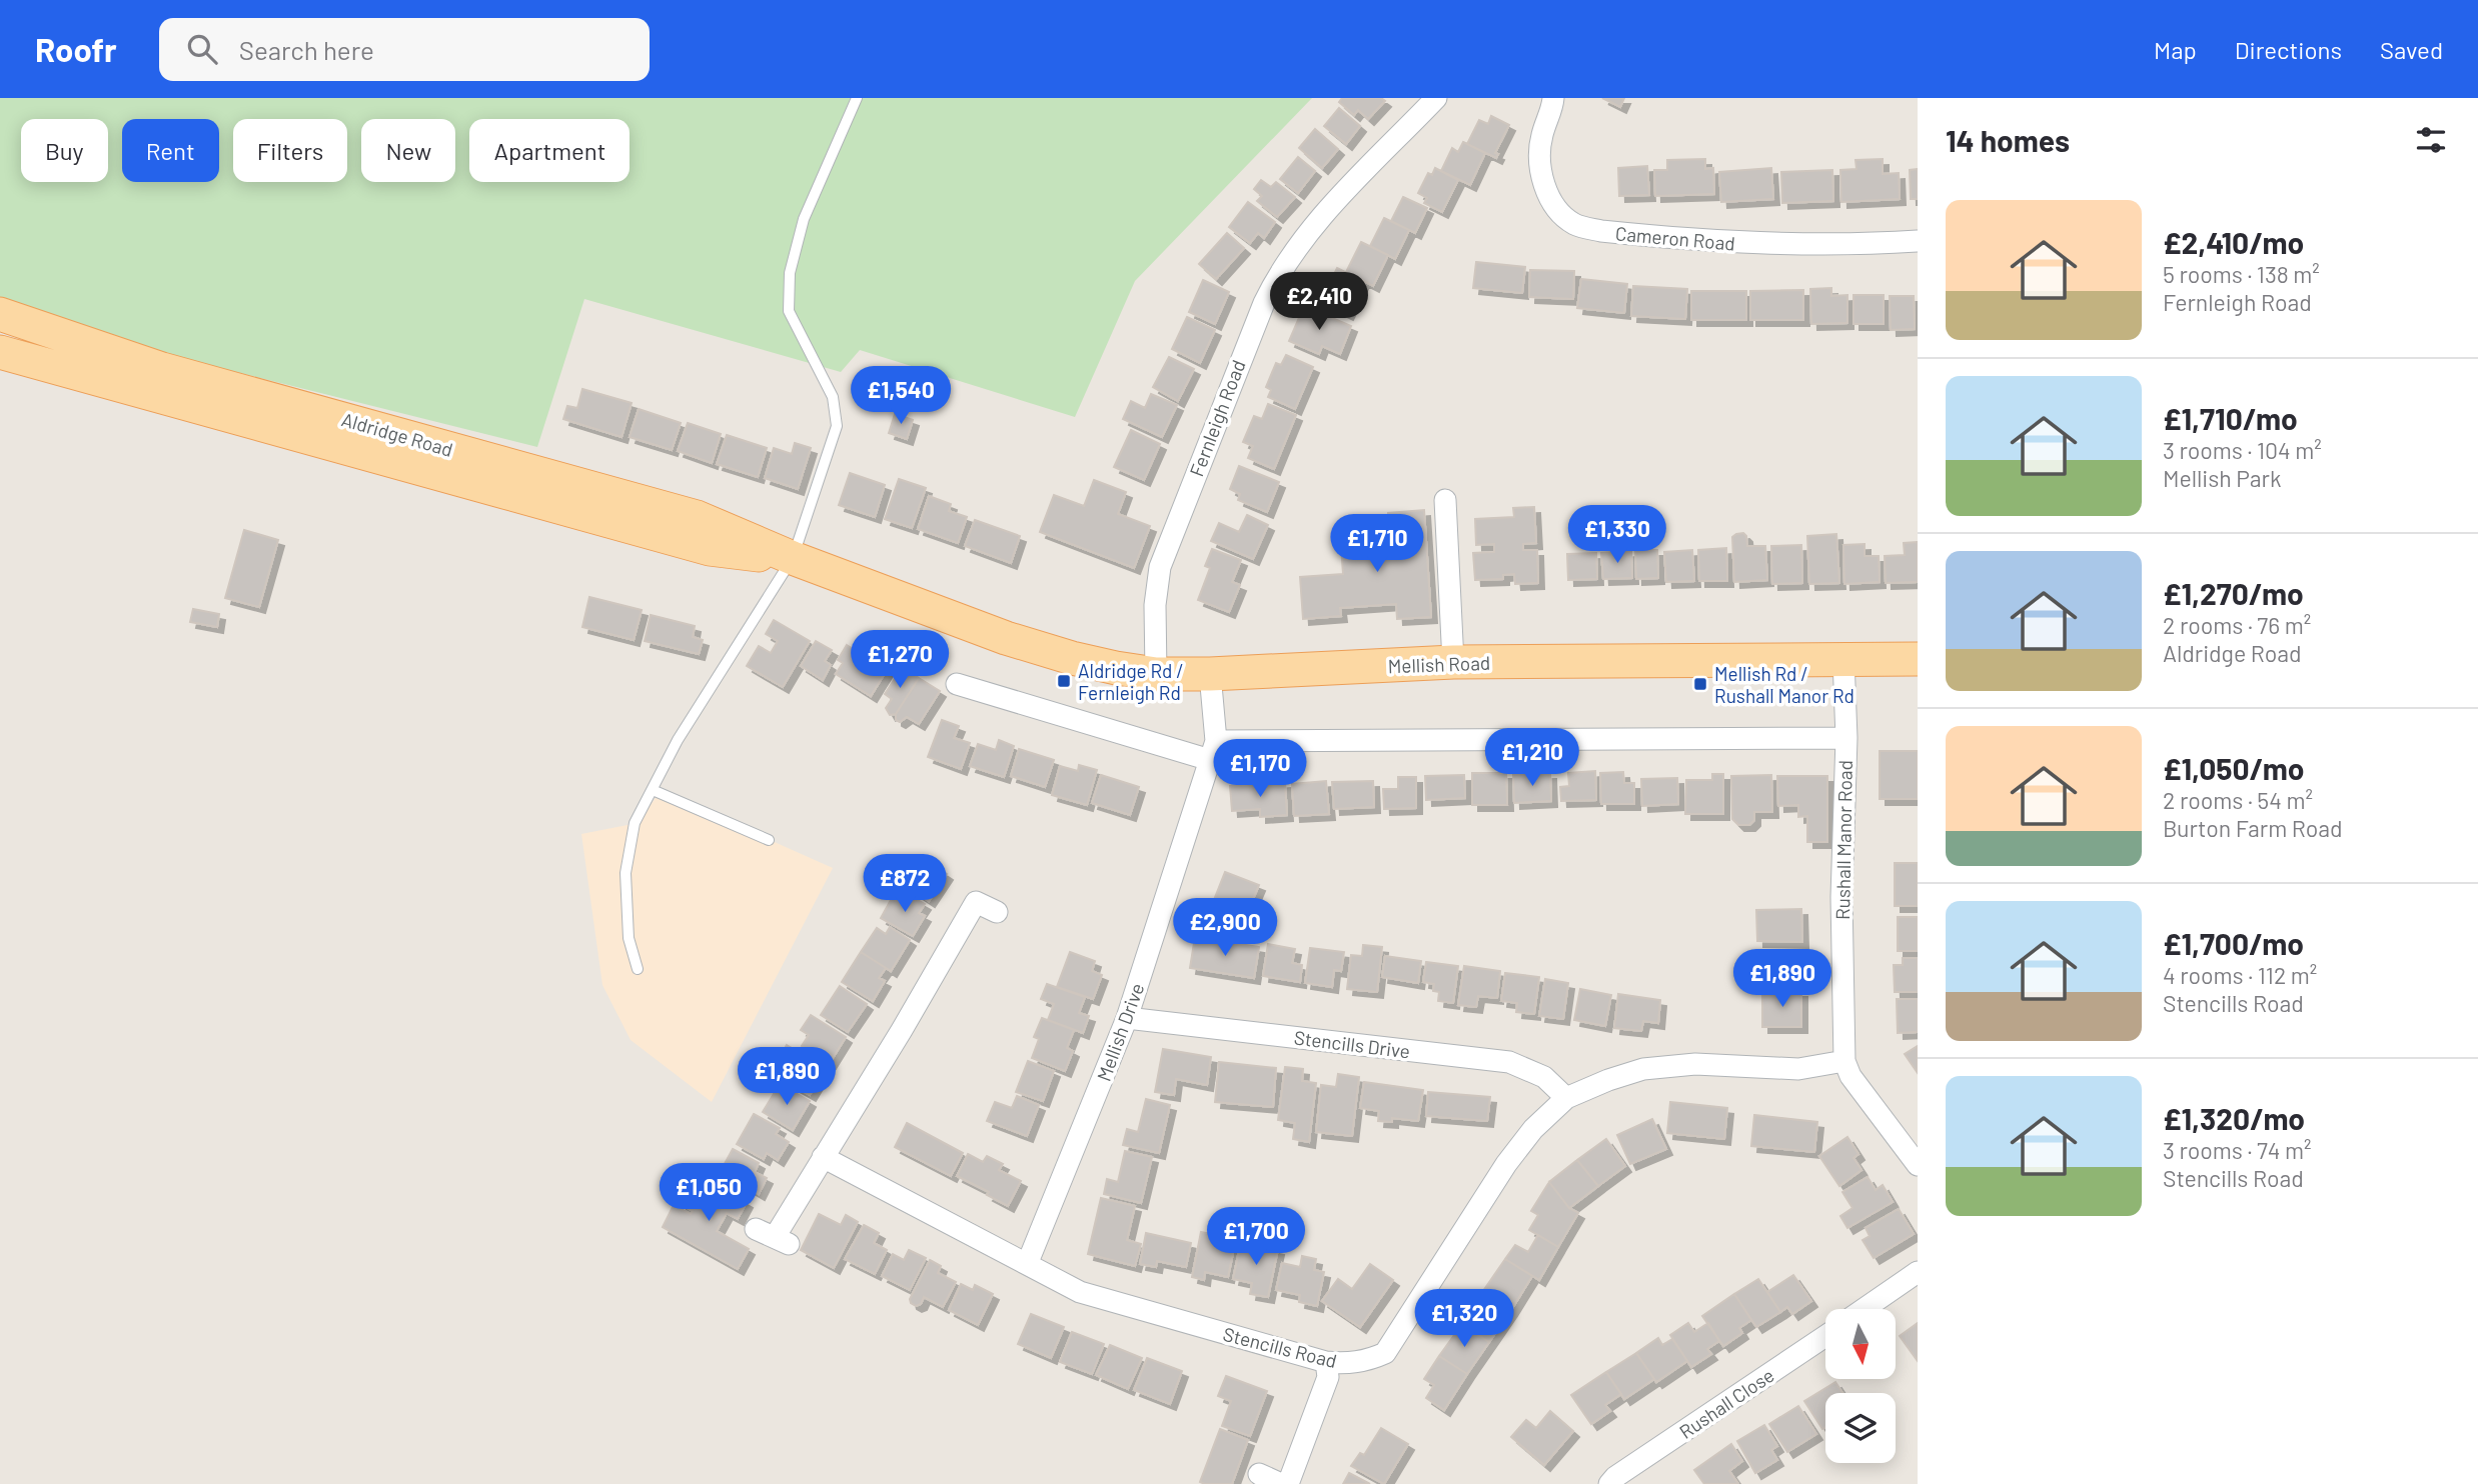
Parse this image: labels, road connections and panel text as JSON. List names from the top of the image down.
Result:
{
  "streets": {
    "main road": ["Aldridge Road", "Mellish Road"],
    "street": [
      "Cameron Road",
      "Fernleigh Road",
      "Rushall Manor Road",
      "Mellish Drive",
      "Stencills Drive",
      "Stencills Road",
      "Rushall Close"
    ]
  },
  "crossings": [
    ["Fernleigh Road", "Mellish Road"],
    ["Aldridge Road", "Mellish Road"],
    ["Mellish Road", "Rushall Manor Road"],
    ["Mellish Road", "Mellish Drive"],
    ["Rushall Manor Road", "Stencills Road"],
    ["Mellish Drive", "Stencills Drive"],
    ["Mellish Drive", "Stencills Road"],
    ["Stencills Drive", "Stencills Road"]
  ],
  "places": {
    "transit": ["Aldridge Rd / Fernleigh Rd", "Mellish Rd / Rushall Manor Rd"]
  },
  "north": "bottom",
  "page": {
    "header": "Roofr",
    "search": "Search here",
    "nav": ["Map", "Directions", "Saved"],
    "heading": "14 homes",
    "chip": [
      "Buy",
      "Rent",
      "Filters",
      "New",
      "Apartment"
    ],
    "list": [
      {
        "name": "£2,410/mo",
        "note": "5 rooms · 138 m² · Fernleigh Road"
      },
      {
        "name": "£1,710/mo",
        "note": "3 rooms · 104 m² · Mellish Park"
      },
      {
        "name": "£1,270/mo",
        "note": "2 rooms · 76 m² · Aldridge Road"
      },
      {
        "name": "£1,050/mo",
        "note": "2 rooms · 54 m² · Burton Farm Road"
      },
      {
        "name": "£1,700/mo",
        "note": "4 rooms · 112 m² · Stencills Road"
      },
      {
        "name": "£1,320/mo",
        "note": "3 rooms · 74 m² · Stencills Road"
      }
    ],
    "price": [
      "£2,410",
      "£1,540",
      "£1,330",
      "£1,710",
      "£1,270",
      "£1,210",
      "£1,170",
      "£872",
      "£2,900",
      "£1,890",
      "£1,890",
      "£1,050",
      "£1,700",
      "£1,320"
    ]
  }
}
